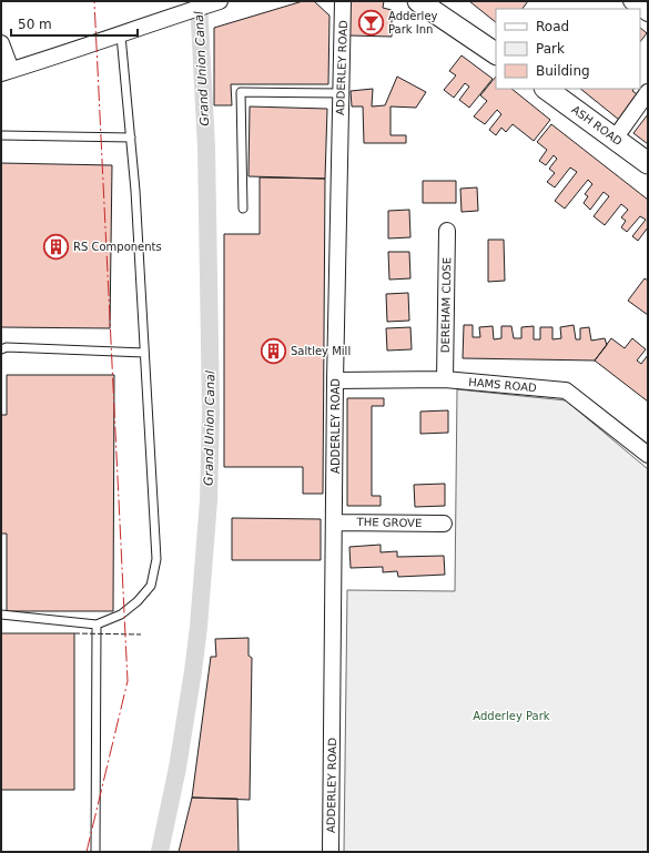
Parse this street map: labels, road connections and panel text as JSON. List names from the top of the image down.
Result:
{
  "streets": {
    "main road": ["ASH ROAD"],
    "street": [
      "ADDERLEY ROAD",
      "DEREHAM CLOSE",
      "HAMS ROAD",
      "THE GROVE"
    ]
  },
  "crossings": [
    ["ADDERLEY ROAD", "HAMS ROAD"],
    ["ADDERLEY ROAD", "THE GROVE"],
    ["DEREHAM CLOSE", "HAMS ROAD"]
  ],
  "water": ["Grand Union Canal"],
  "parks": ["Adderley Park"],
  "places": {
    "bar": ["Adderley Park Inn"],
    "building": ["RS Components", "Saltley Mill"]
  },
  "legend": ["Road", "Park", "Building"],
  "scale_bar": "50 m"
}
